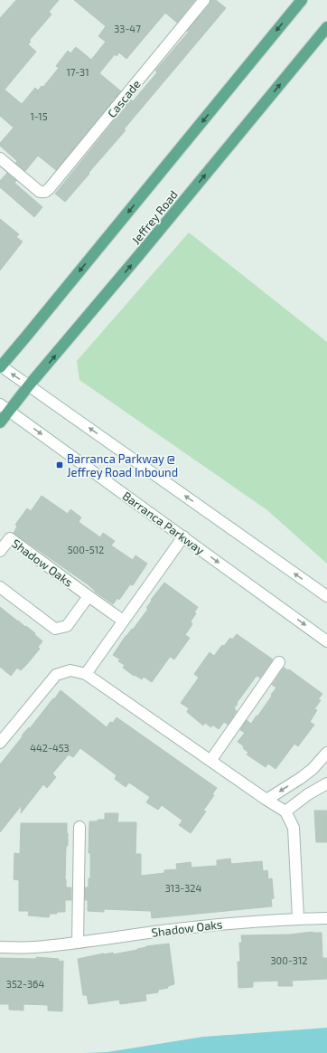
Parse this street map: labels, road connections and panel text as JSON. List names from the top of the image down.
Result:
{
  "streets": {
    "main road": ["Jeffrey Road"],
    "street": ["Cascade", "Barranca Parkway", "Shadow Oaks"]
  },
  "crossings": [
    ["Jeffrey Road", "Barranca Parkway"]
  ],
  "places": {
    "transit": ["Barranca Parkway @ Jeffrey Road Inbound"]
  },
  "house_numbers": [
    "33-47",
    "17-31",
    "1-15",
    "500-512",
    "442-453",
    "313-324",
    "300-312",
    "352-364"
  ]
}
